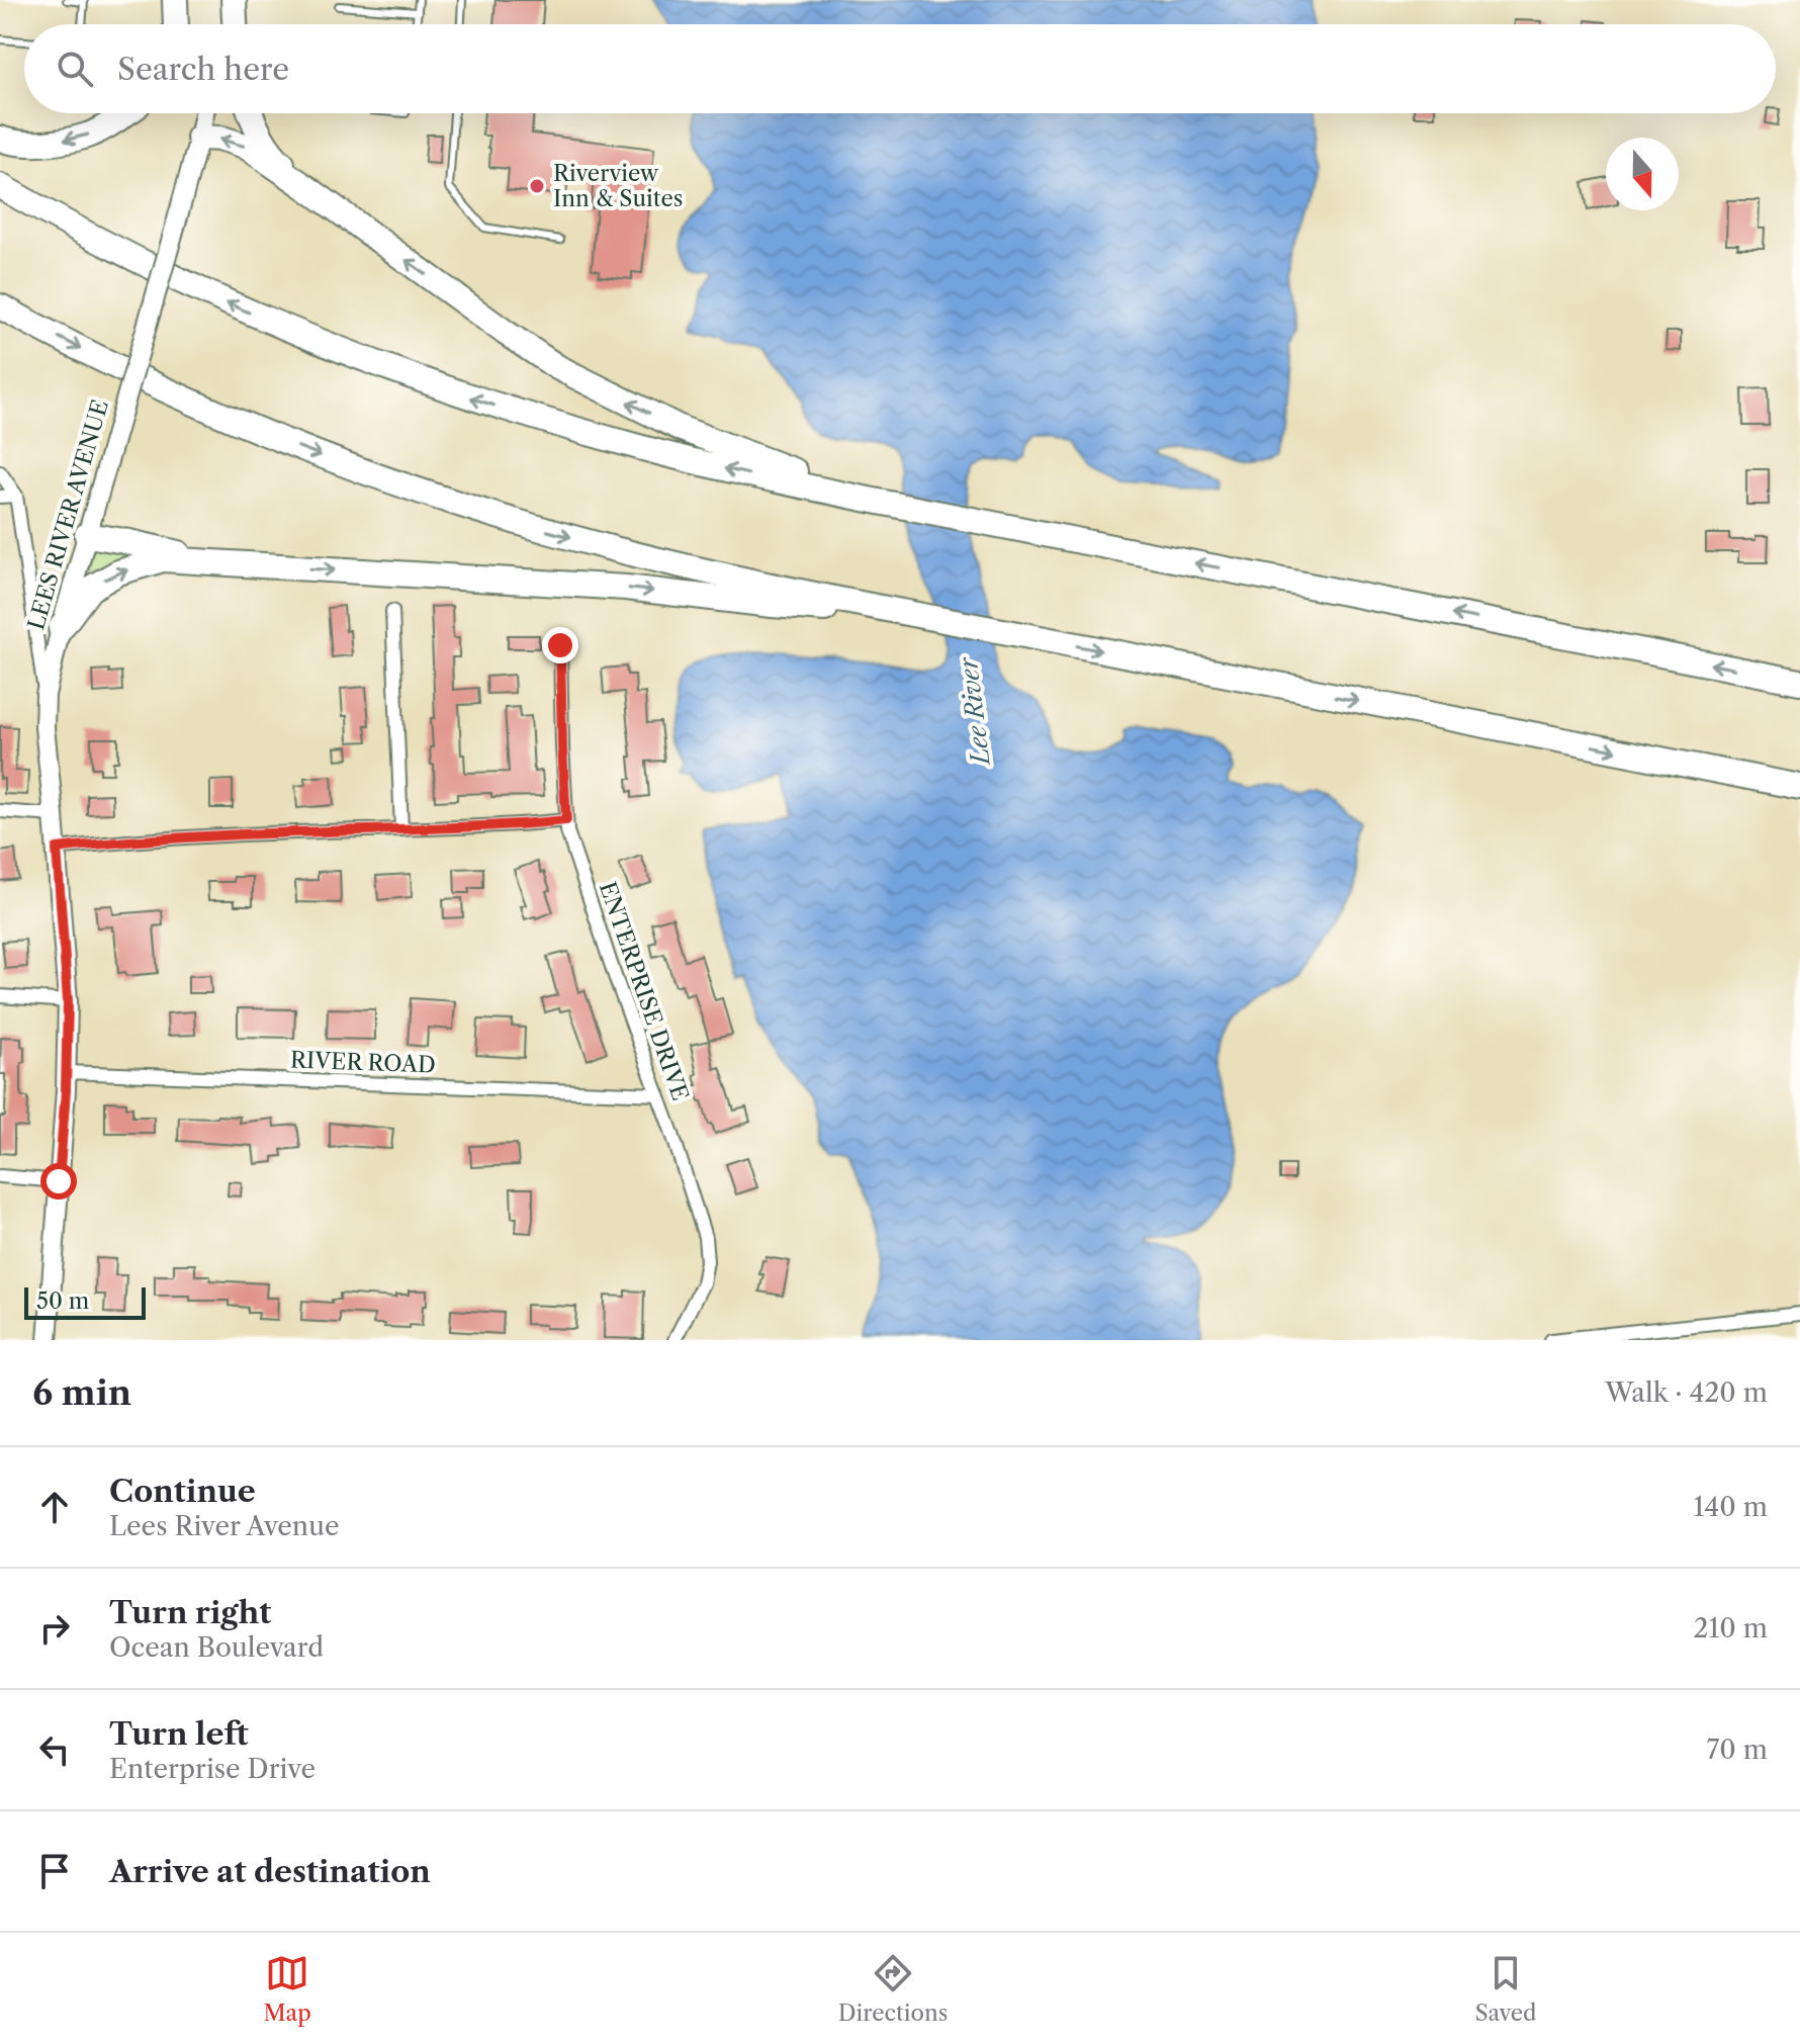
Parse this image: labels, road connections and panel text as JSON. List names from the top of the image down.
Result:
{
  "streets": {
    "main road": ["LEES RIVER AVENUE"],
    "street": ["ENTERPRISE DRIVE", "RIVER ROAD"]
  },
  "crossings": [
    ["LEES RIVER AVENUE", "RIVER ROAD"],
    ["ENTERPRISE DRIVE", "RIVER ROAD"]
  ],
  "water": ["Lee River"],
  "places": ["Riverview Inn & Suites"],
  "scale_bar": "50 m",
  "north": "bottom",
  "page": {
    "search": "Search here",
    "scale": "50 m",
    "heading": ["6 min", "Walk · 420 m"],
    "list": [
      ["Continue", "Lees River Avenue", "140 m"],
      ["Turn right", "Ocean Boulevard", "210 m"],
      ["Turn left", "Enterprise Drive", "70 m"],
      "Arrive at destination"
    ],
    "nav": ["Map", "Directions", "Saved"]
  }
}
